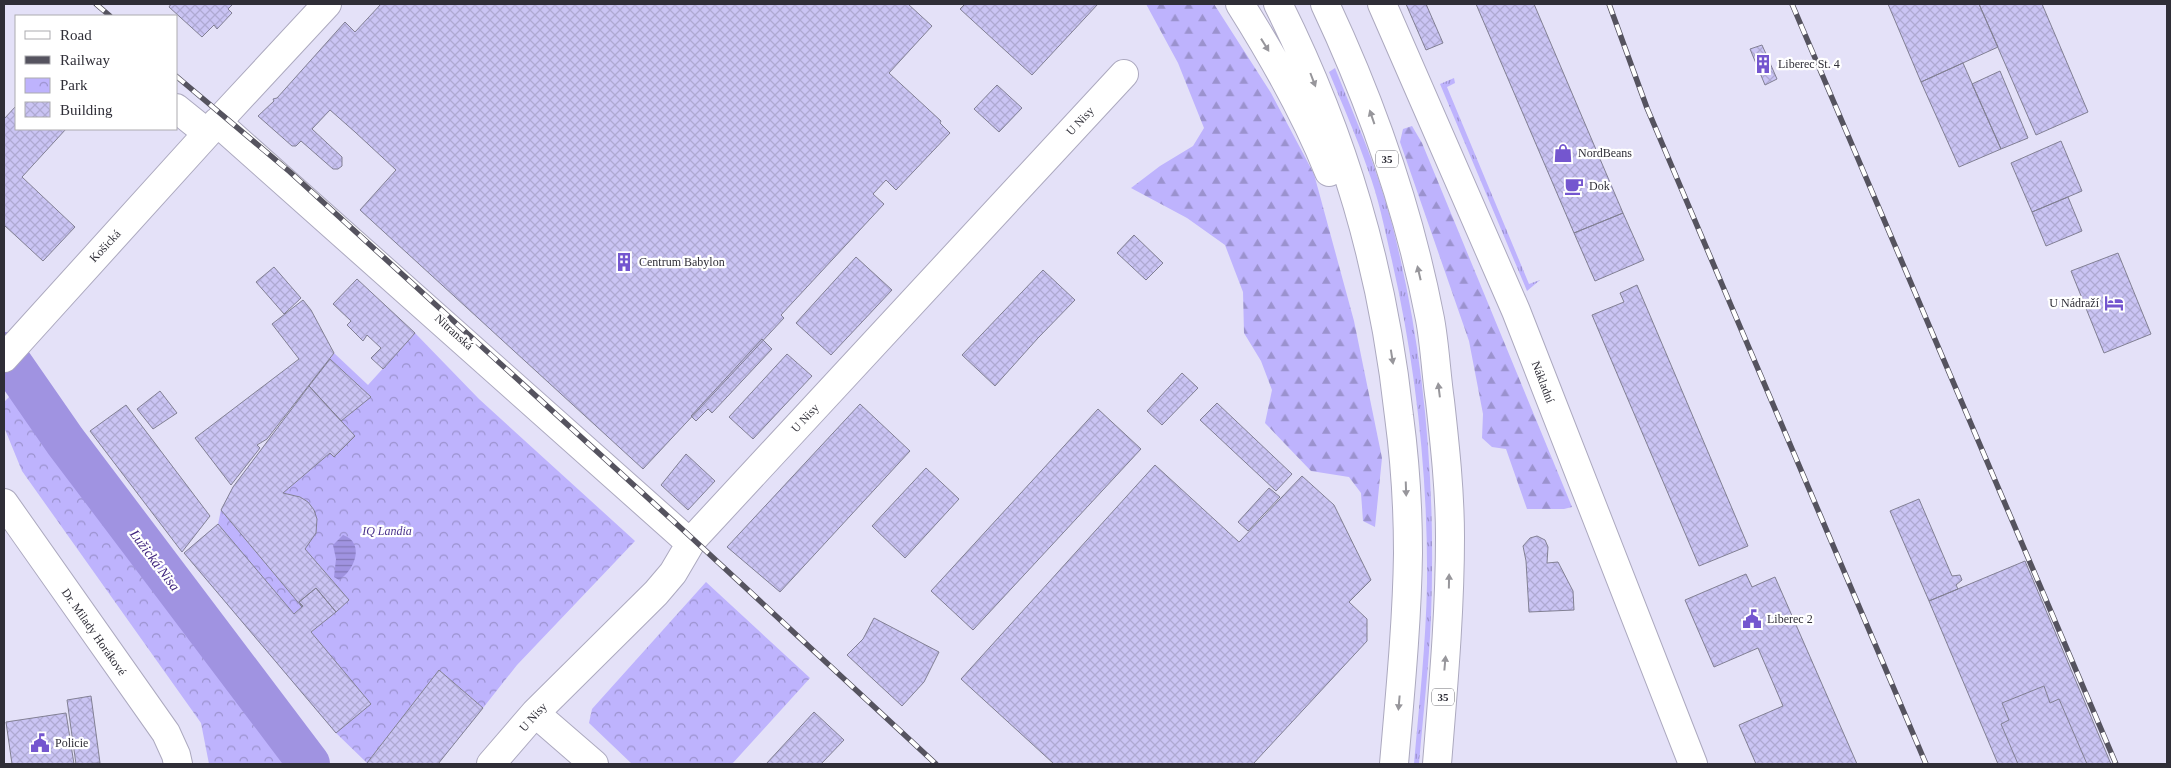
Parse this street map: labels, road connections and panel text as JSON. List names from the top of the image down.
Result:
{
  "streets": {
    "main road": [
      "U Nisy",
      "35",
      "Košická",
      "Nitranská",
      "Nákladní",
      "Dr. Milady Horákové"
    ]
  },
  "crossings": [
    ["U Nisy", "Nitranská"],
    ["Košická", "Nitranská"]
  ],
  "water": ["Lužická Nisa"],
  "parks": ["IQ Landia"],
  "places": {
    "building": ["Liberec St. 4", "Centrum Babylon"],
    "shop": ["NordBeans"],
    "cafe": ["Dok"],
    "hotel": ["U Nádraží"],
    "public building": ["Liberec 2", "Policie"]
  },
  "legend": [
    "Road",
    "Railway",
    "Park",
    "Building"
  ]
}
